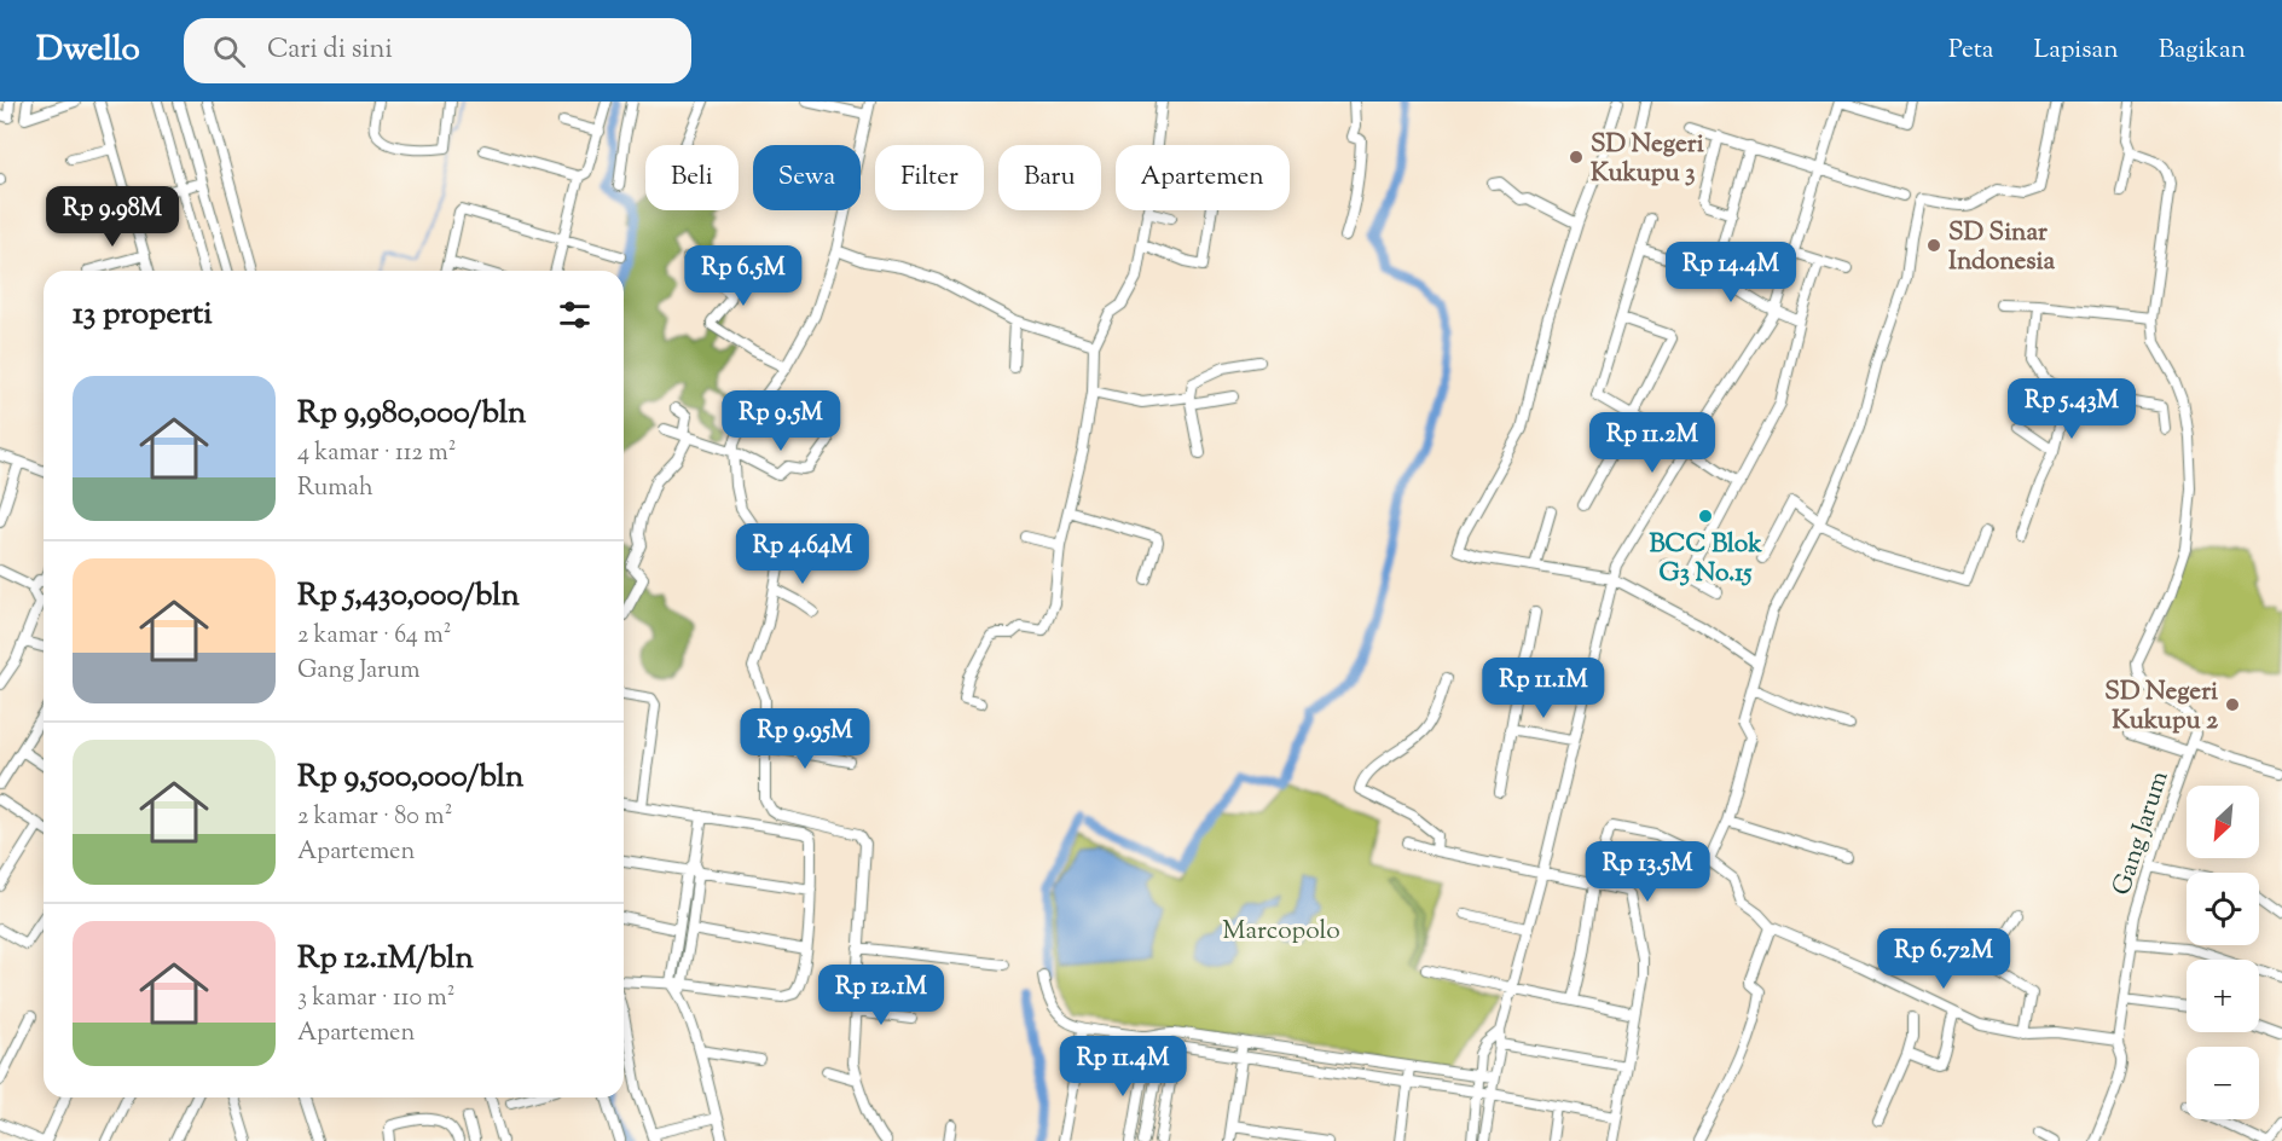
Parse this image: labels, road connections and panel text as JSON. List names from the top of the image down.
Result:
{
  "streets": {
    "street": ["Gang Jarum"]
  },
  "parks": ["Marcopolo"],
  "places": [
    "SD Negeri Kukupu 3",
    "SD Sinar Indonesia",
    "BCC Blok G3 No.15",
    "SD Negeri Kukupu 2"
  ],
  "north": "bottom left",
  "page": {
    "header": "Dwello",
    "search": "Cari di sini",
    "nav": ["Peta", "Lapisan", "Bagikan"],
    "chip": [
      "Beli",
      "Sewa",
      "Filter",
      "Baru",
      "Apartemen"
    ],
    "price": [
      "Rp 9.98M",
      "Rp 14.4M",
      "Rp 6.5M",
      "Rp 5.43M",
      "Rp 9.5M",
      "Rp 11.2M",
      "Rp 4.64M",
      "Rp 11.1M",
      "Rp 9.95M",
      "Rp 13.5M",
      "Rp 6.72M",
      "Rp 12.1M",
      "Rp 11.4M"
    ],
    "heading": "13 properti",
    "list": [
      {
        "name": "Rp 9,980,000/bln",
        "note": "4 kamar · 112 m² · Rumah"
      },
      {
        "name": "Rp 5,430,000/bln",
        "note": "2 kamar · 64 m² · Gang Jarum"
      },
      {
        "name": "Rp 9,500,000/bln",
        "note": "2 kamar · 80 m² · Apartemen"
      },
      {
        "name": "Rp 12.1M/bln",
        "note": "3 kamar · 110 m² · Apartemen"
      }
    ],
    "map_buttons": ["+", "−"]
  }
}
